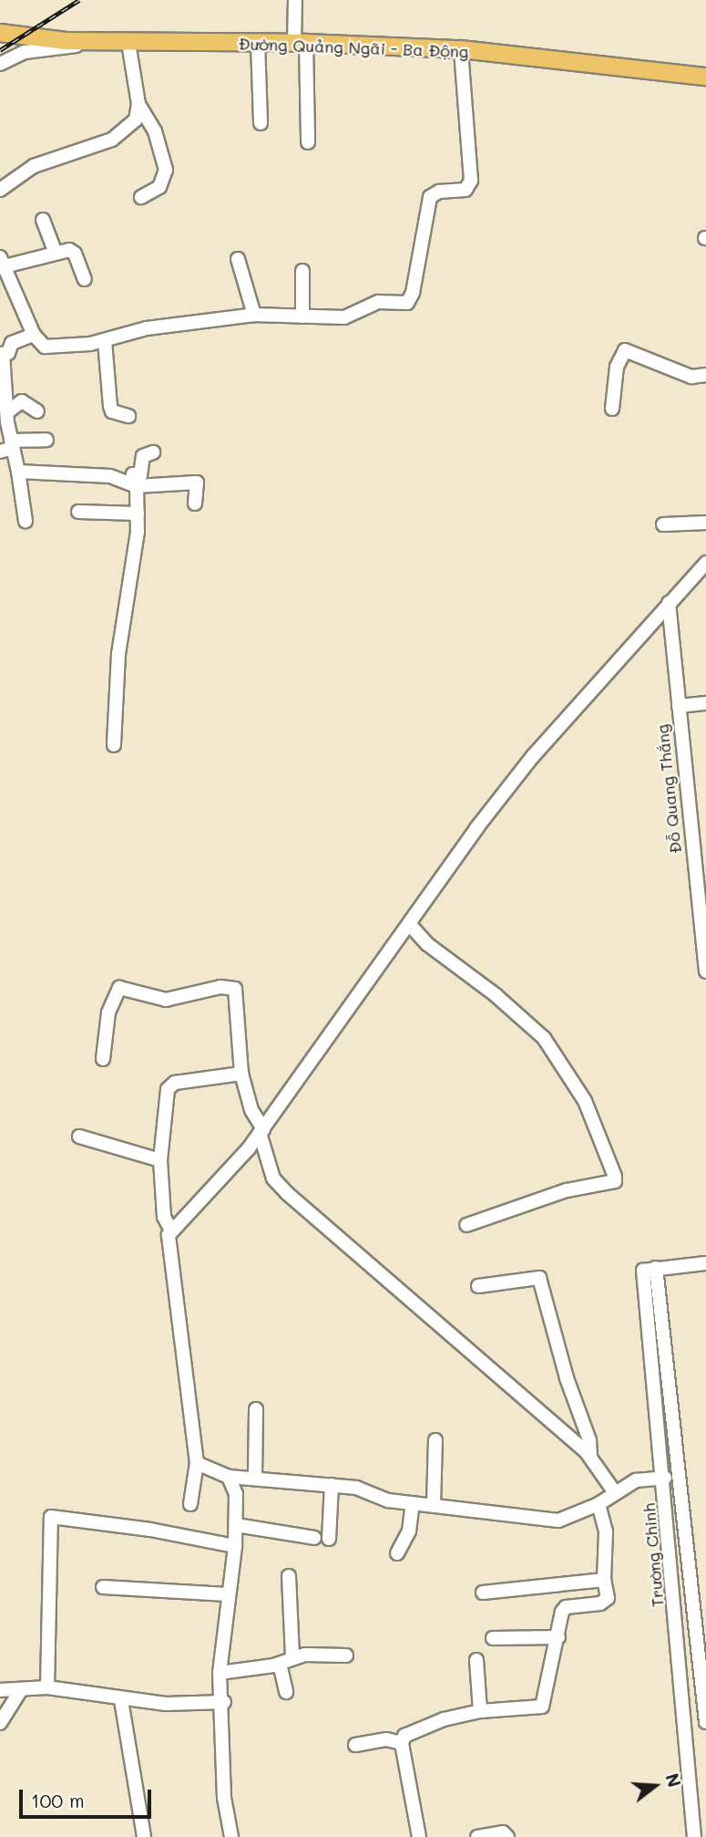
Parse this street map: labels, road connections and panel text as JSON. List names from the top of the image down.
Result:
{
  "streets": {
    "main road": ["Đường Quảng Ngãi - Ba Động"],
    "street": ["Đỗ Quang Thắng", "Trường Chinh"]
  },
  "scale_bar": "100 m",
  "north": "right"
}
